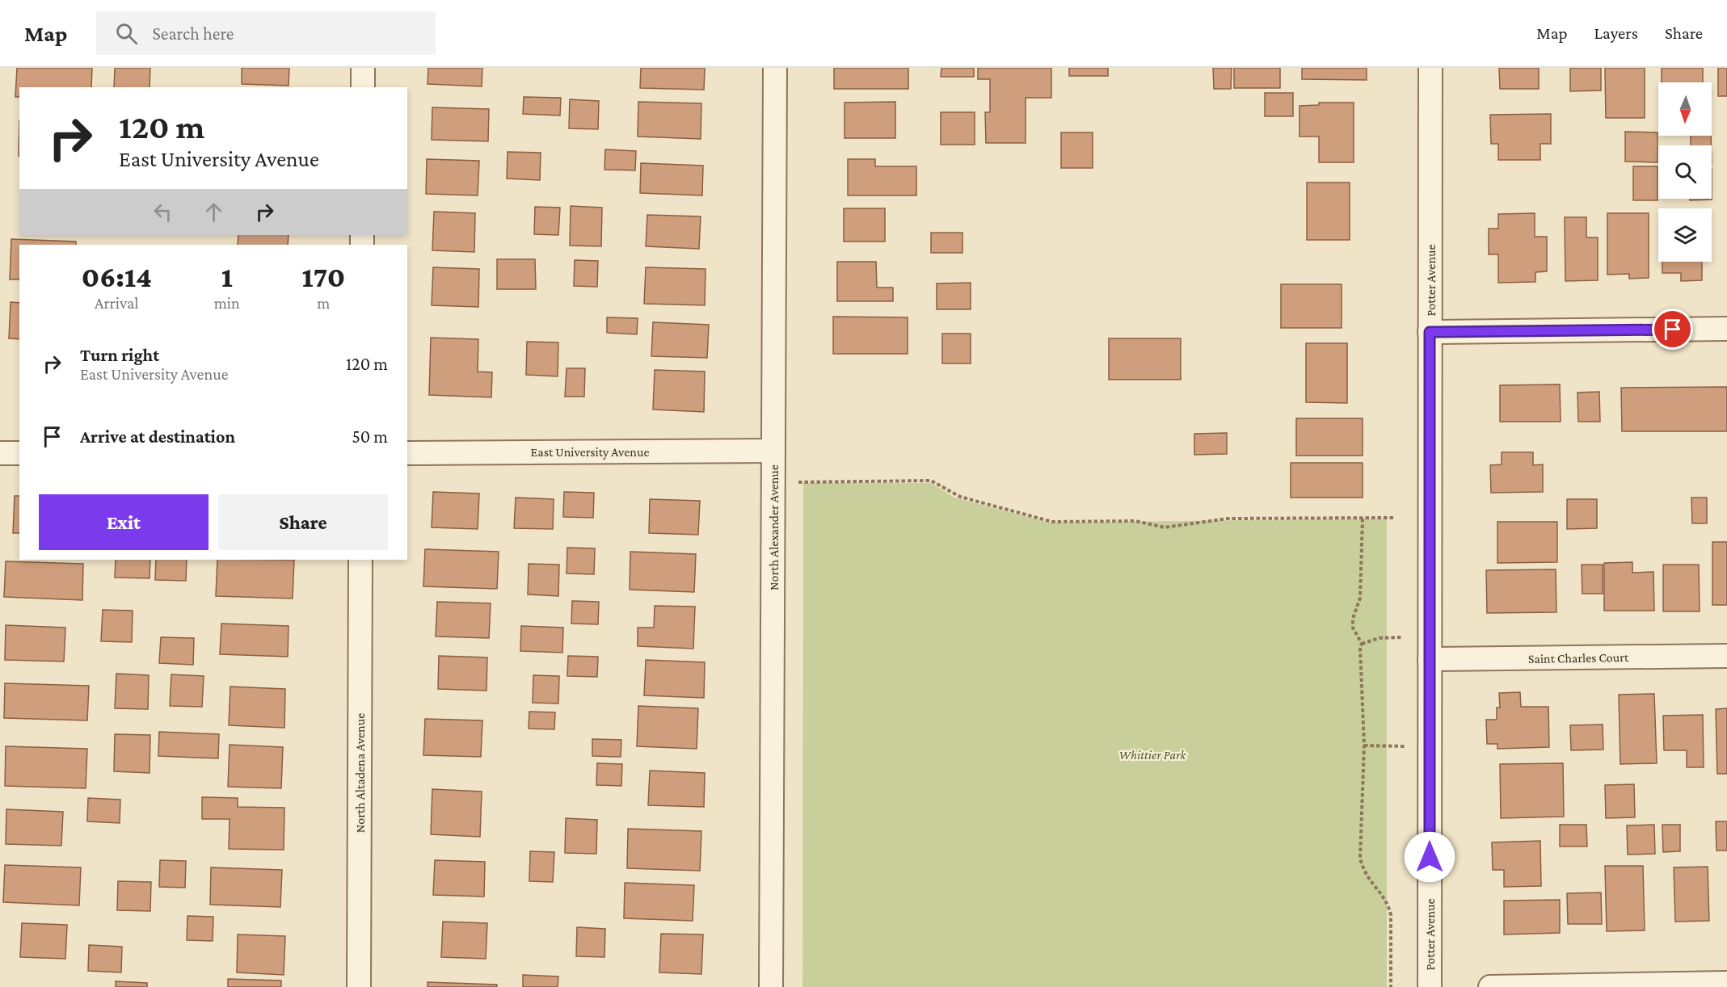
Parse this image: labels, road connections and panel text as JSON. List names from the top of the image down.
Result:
{
  "streets": {
    "street": [
      "Potter Avenue",
      "East University Avenue",
      "North Alexander Avenue",
      "Saint Charles Court",
      "North Altadena Avenue"
    ]
  },
  "crossings": [
    ["Potter Avenue", "Saint Charles Court"],
    ["East University Avenue", "North Alexander Avenue"]
  ],
  "parks": ["Whittier Park"],
  "north": "bottom",
  "page": {
    "header": "Map",
    "search": "Search here",
    "nav": ["Map", "Layers", "Share"],
    "turn": ["120 m", "East University Avenue"],
    "eta": [
      "06:14",
      "Arrival",
      "1",
      "min",
      "170",
      "m"
    ],
    "list": [
      {
        "name": "Turn right",
        "note": "East University Avenue",
        "value": "120 m"
      },
      {
        "name": "Arrive at destination",
        "value": "50 m"
      }
    ],
    "buttons": ["Exit", "Share"]
  }
}
